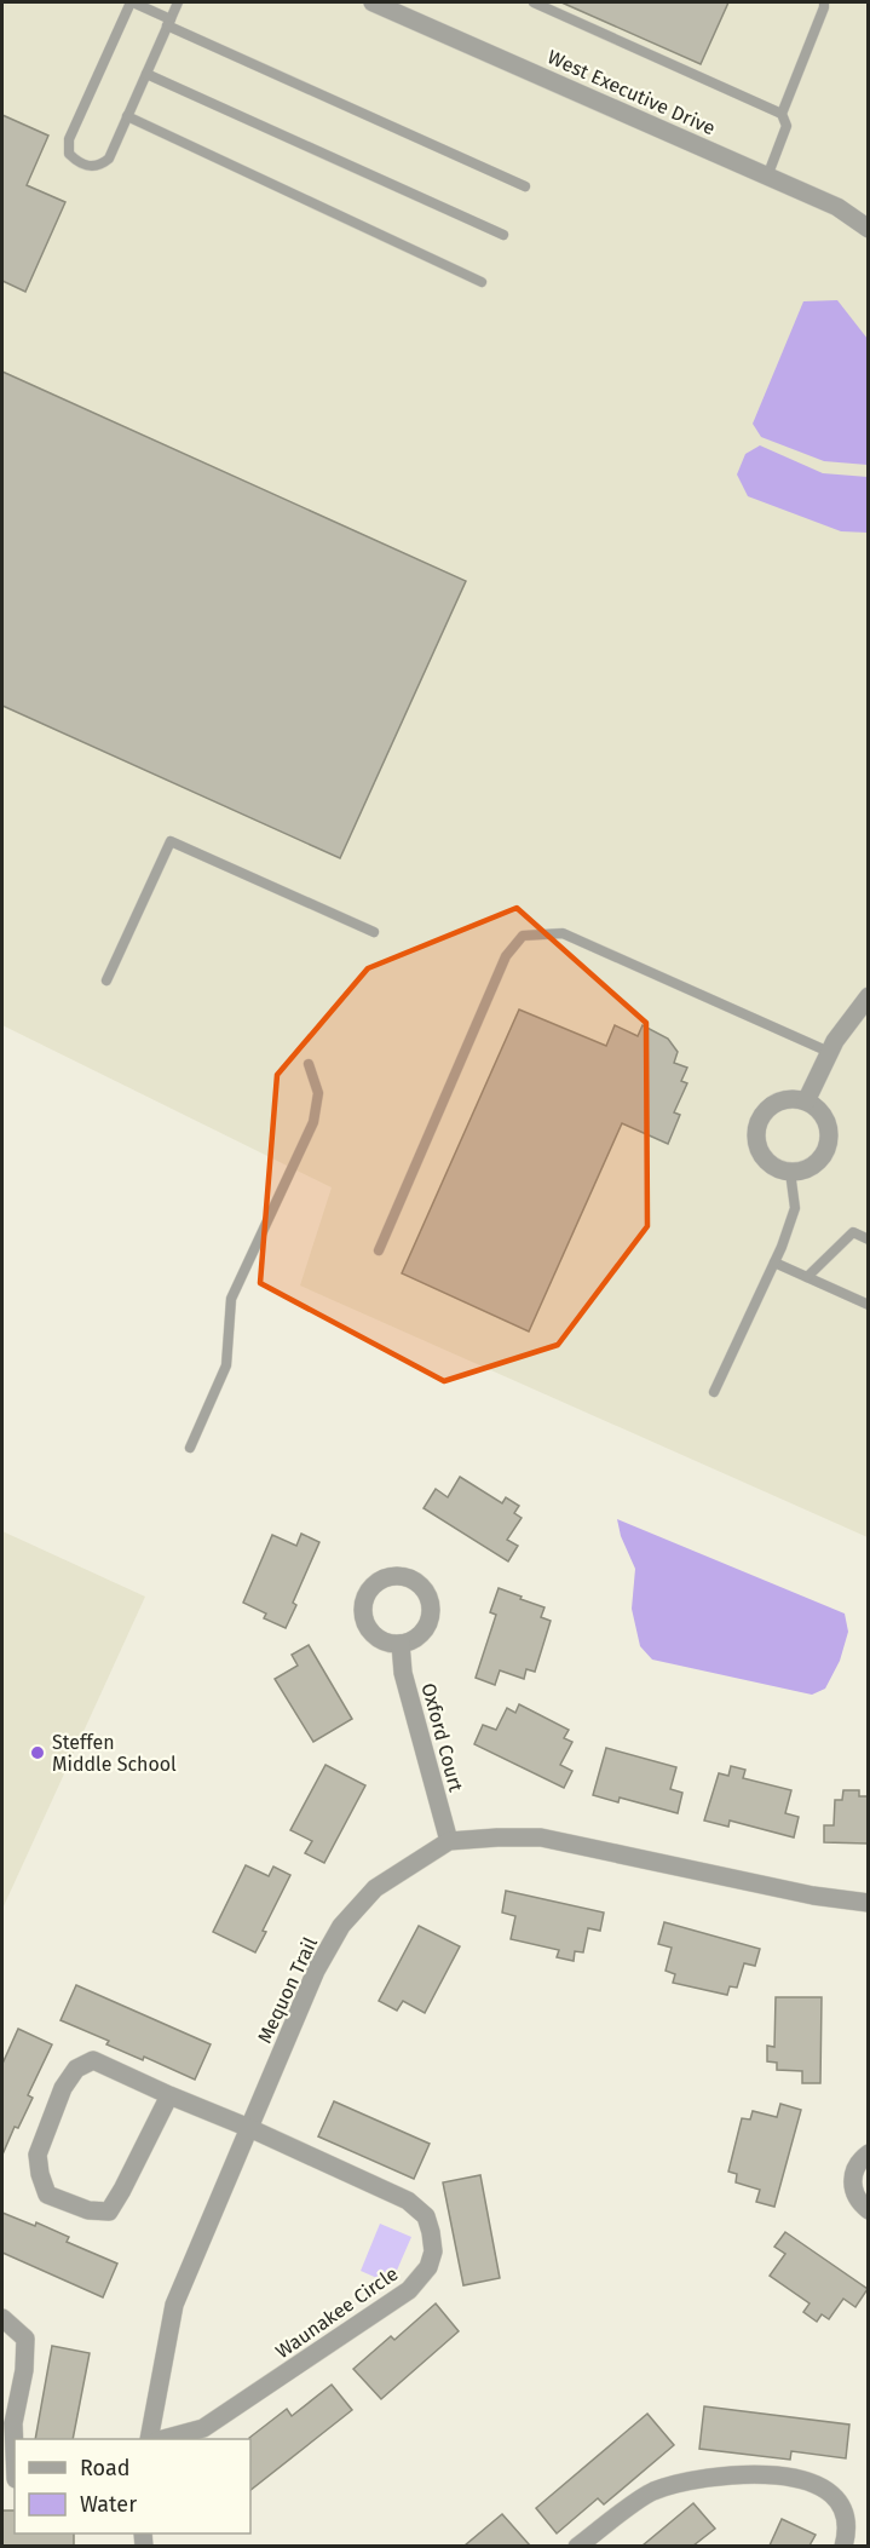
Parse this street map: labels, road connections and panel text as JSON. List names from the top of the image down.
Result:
{
  "streets": {
    "street": [
      "West Executive Drive",
      "Oxford Court",
      "Mequon Trail",
      "Waunakee Circle"
    ]
  },
  "crossings": [
    ["Oxford Court", "Mequon Trail"],
    ["Mequon Trail", "Waunakee Circle"]
  ],
  "places": ["Steffen Middle School"],
  "legend": ["Road", "Water"]
}
